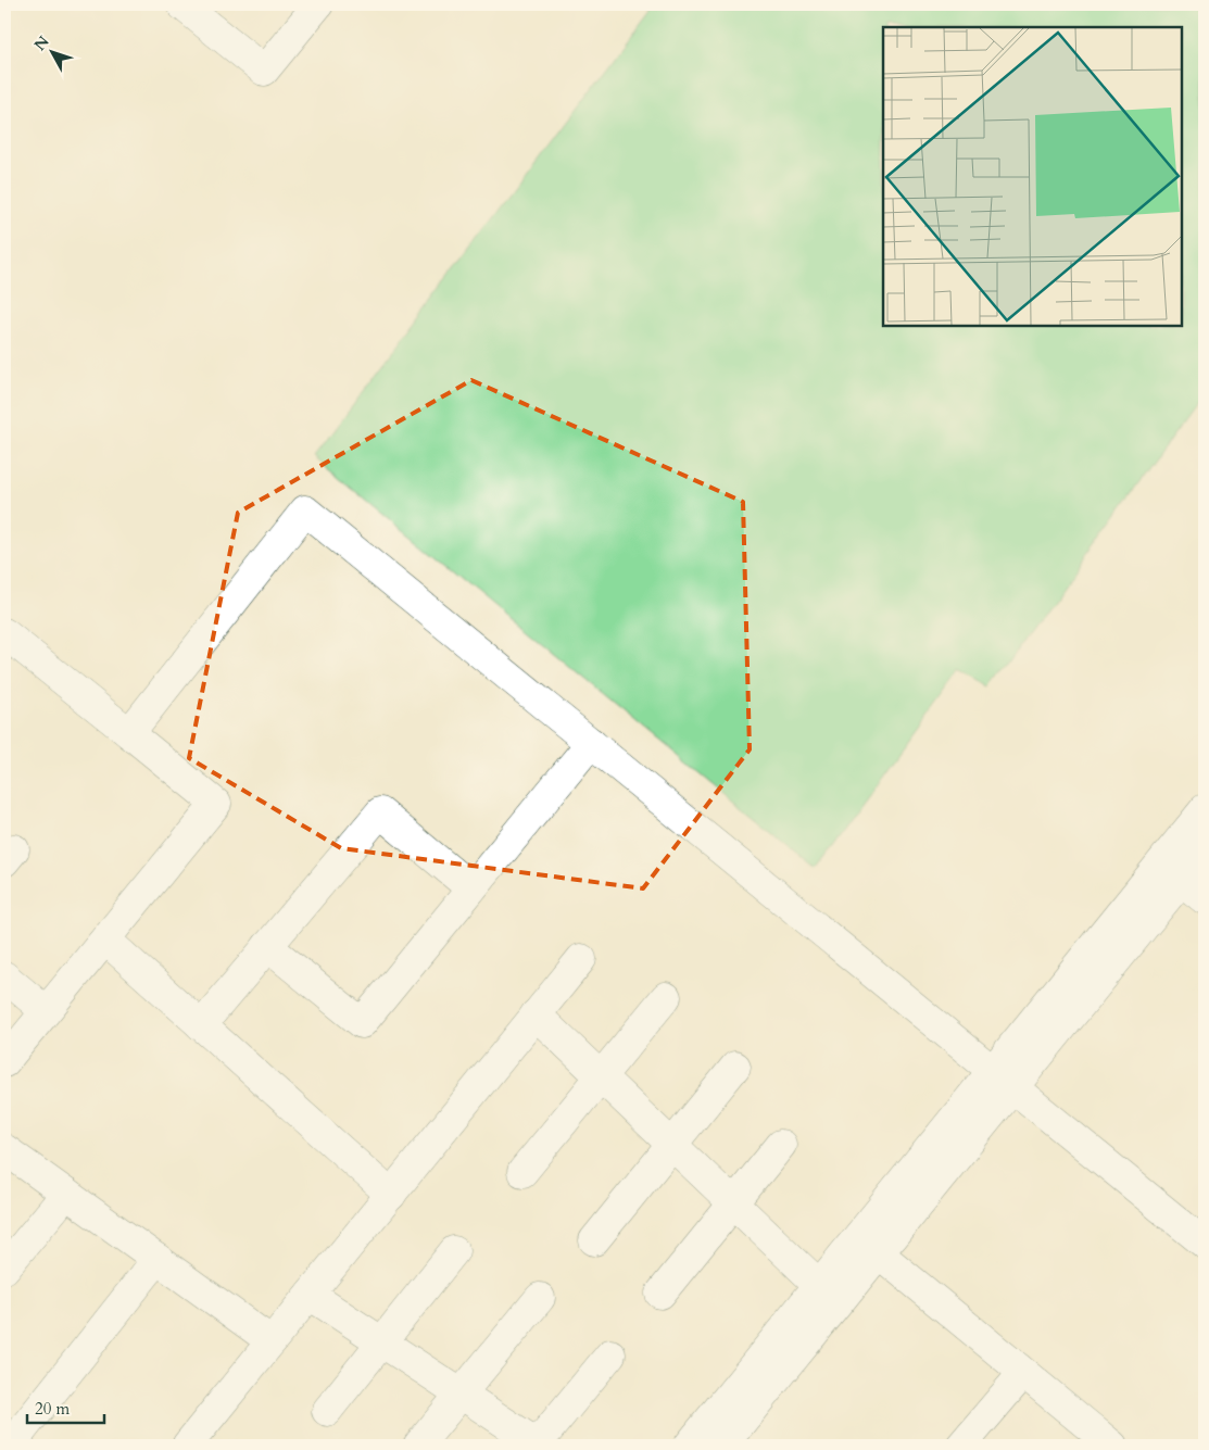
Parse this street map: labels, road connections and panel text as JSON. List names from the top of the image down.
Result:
{
  "scale_bar": "20 m",
  "north": "top left"
}
